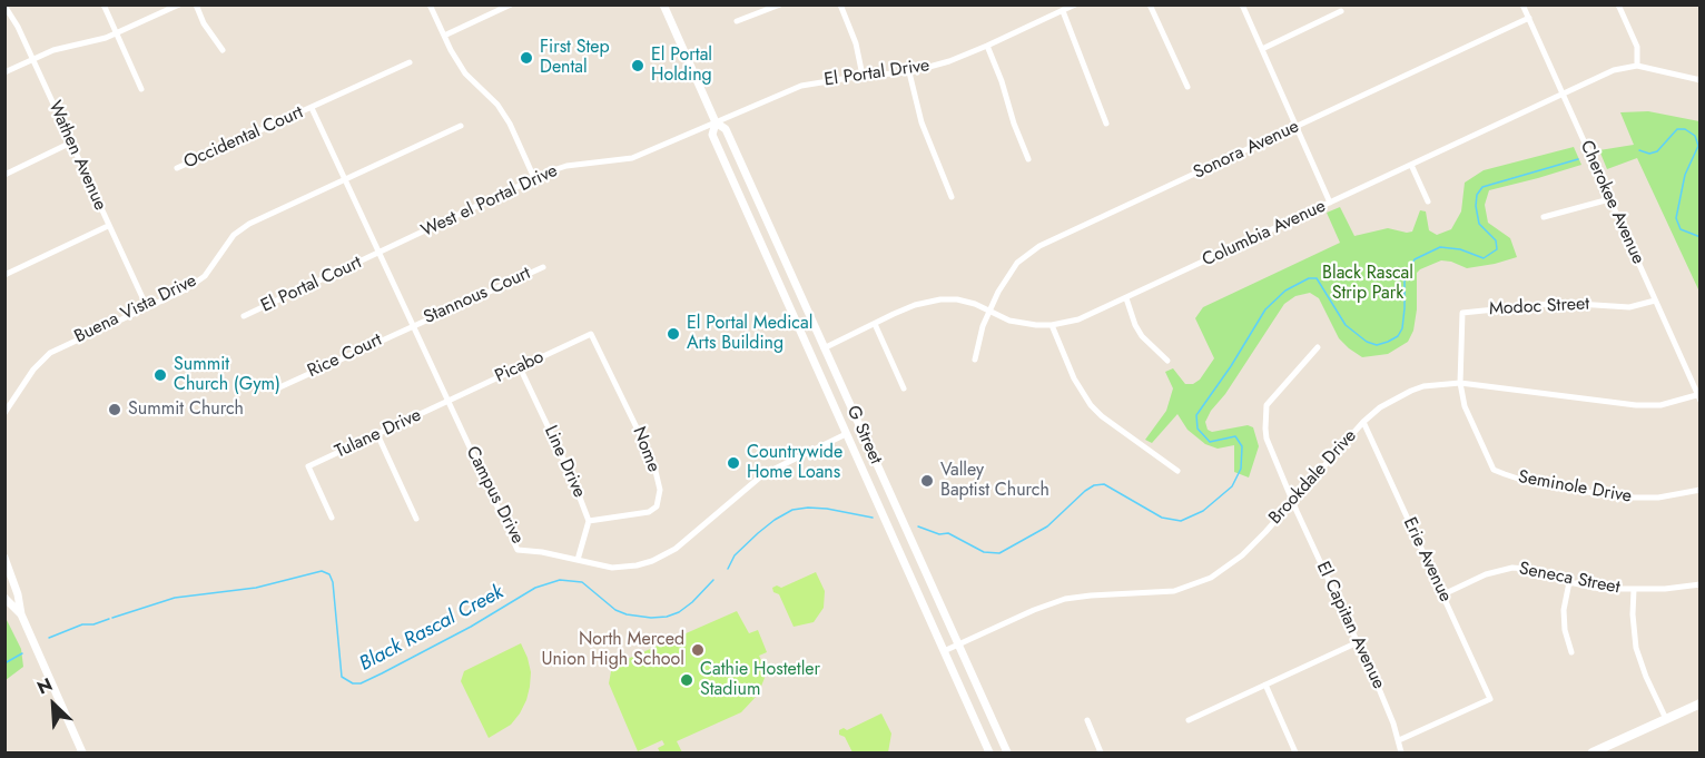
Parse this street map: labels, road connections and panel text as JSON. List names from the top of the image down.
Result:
{
  "streets": {
    "street": [
      "El Portal Drive",
      "Occidental Court",
      "Sonora Avenue",
      "Wathen Avenue",
      "West el Portal Drive",
      "Cherokee Avenue",
      "Columbia Avenue",
      "El Portal Court",
      "Stannous Court",
      "Modoc Street",
      "Buena Vista Drive",
      "Rice Court",
      "Picabo",
      "Tulane Drive",
      "G Street",
      "Nome",
      "Line Drive",
      "Brookdale Drive",
      "Seminole Drive",
      "Campus Drive",
      "Erie Avenue",
      "Seneca Street",
      "El Capitan Avenue"
    ]
  },
  "crossings": [
    ["El Portal Drive", "West el Portal Drive"],
    ["El Portal Drive", "G Street"],
    ["Occidental Court", "Campus Drive"],
    ["Sonora Avenue", "Cherokee Avenue"],
    ["Sonora Avenue", "Columbia Avenue"],
    ["Wathen Avenue", "Buena Vista Drive"],
    ["West el Portal Drive", "El Portal Court"],
    ["West el Portal Drive", "G Street"],
    ["West el Portal Drive", "Campus Drive"],
    ["Cherokee Avenue", "Columbia Avenue"],
    ["Cherokee Avenue", "Modoc Street"],
    ["Cherokee Avenue", "Brookdale Drive"],
    ["Columbia Avenue", "G Street"],
    ["El Portal Court", "Campus Drive"],
    ["Stannous Court", "Rice Court"],
    ["Stannous Court", "Campus Drive"],
    ["Modoc Street", "Seminole Drive"],
    ["Buena Vista Drive", "Campus Drive"],
    ["Rice Court", "Campus Drive"],
    ["Picabo", "Tulane Drive"],
    ["Picabo", "Nome"],
    ["Picabo", "Line Drive"],
    ["Picabo", "Campus Drive"],
    ["Tulane Drive", "Campus Drive"],
    ["G Street", "Brookdale Drive"],
    ["G Street", "Campus Drive"],
    ["Nome", "Line Drive"],
    ["Line Drive", "Campus Drive"],
    ["Brookdale Drive", "Seminole Drive"],
    ["Brookdale Drive", "Erie Avenue"],
    ["Brookdale Drive", "El Capitan Avenue"],
    ["Erie Avenue", "Seneca Street"],
    ["Erie Avenue", "El Capitan Avenue"]
  ],
  "water": ["Black Rascal Creek"],
  "parks": ["Black Rascal Strip Park"],
  "places": [
    "First Step Dental",
    "El Portal Holding",
    "El Portal Medical Arts Building",
    "Summit Church (Gym)",
    "Summit Church",
    "Countrywide Home Loans",
    "Valley Baptist Church",
    "North Merced Union High School",
    "Cathie Hostetler Stadium"
  ],
  "north": "top left"
}
